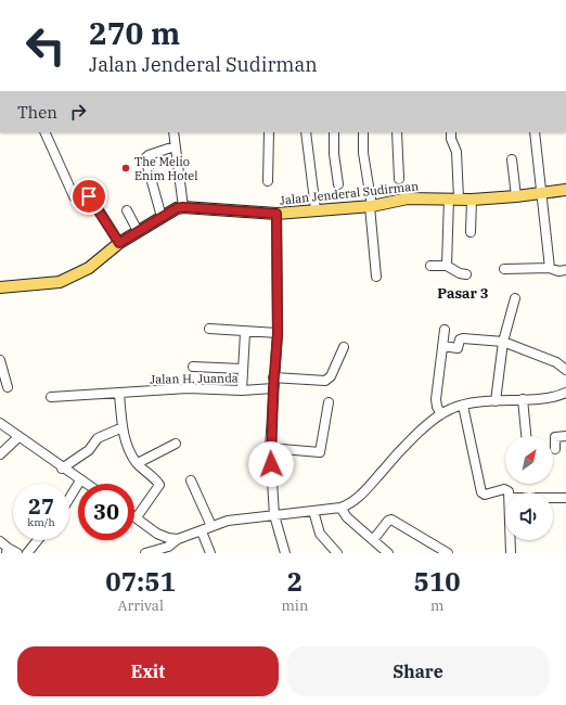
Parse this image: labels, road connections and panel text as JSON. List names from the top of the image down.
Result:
{
  "streets": {
    "main road": ["Jalan Jenderal Sudirman"],
    "street": ["Jalan H. Juanda"]
  },
  "districts": ["Pasar 3"],
  "places": ["The Melio Enim Hotel"],
  "north": "top right",
  "page": {
    "turn": ["270 m", "Jalan Jenderal Sudirman"],
    "then": "Then",
    "speed": "27 km/h",
    "limit": "30",
    "eta": [
      "07:51",
      "Arrival",
      "2",
      "min",
      "510",
      "m"
    ],
    "buttons": ["Exit", "Share"]
  }
}
